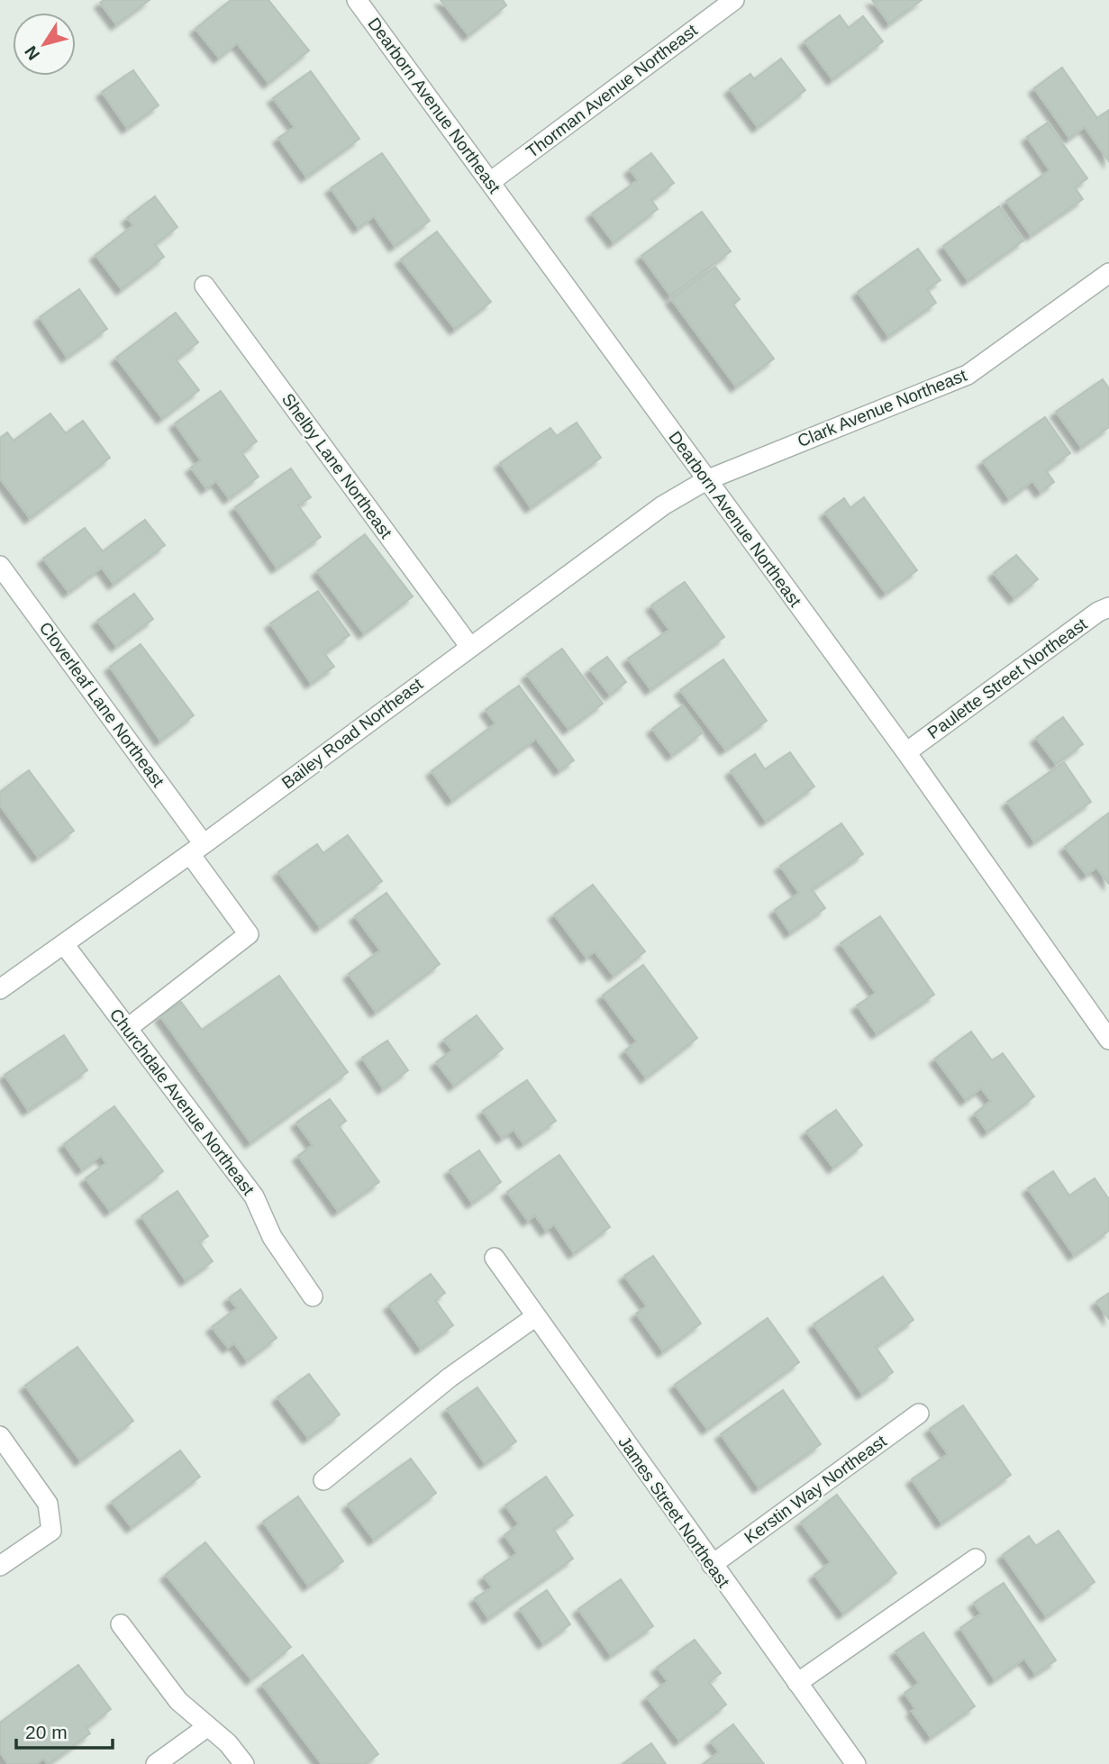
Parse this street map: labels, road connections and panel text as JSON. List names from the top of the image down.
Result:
{
  "streets": {
    "street": [
      "Thorman Avenue Northeast",
      "Dearborn Avenue Northeast",
      "Clark Avenue Northeast",
      "Shelby Lane Northeast",
      "Paulette Street Northeast",
      "Cloverleaf Lane Northeast",
      "Bailey Road Northeast",
      "Churchdale Avenue Northeast",
      "Kerstin Way Northeast",
      "James Street Northeast"
    ]
  },
  "crossings": [
    ["Thorman Avenue Northeast", "Dearborn Avenue Northeast"],
    ["Dearborn Avenue Northeast", "Clark Avenue Northeast"],
    ["Dearborn Avenue Northeast", "Paulette Street Northeast"],
    ["Dearborn Avenue Northeast", "Bailey Road Northeast"],
    ["Clark Avenue Northeast", "Bailey Road Northeast"],
    ["Shelby Lane Northeast", "Bailey Road Northeast"],
    ["Cloverleaf Lane Northeast", "Bailey Road Northeast"],
    ["Cloverleaf Lane Northeast", "Churchdale Avenue Northeast"],
    ["Bailey Road Northeast", "Churchdale Avenue Northeast"],
    ["Kerstin Way Northeast", "James Street Northeast"]
  ],
  "scale_bar": "20 m",
  "north": "bottom left"
}
